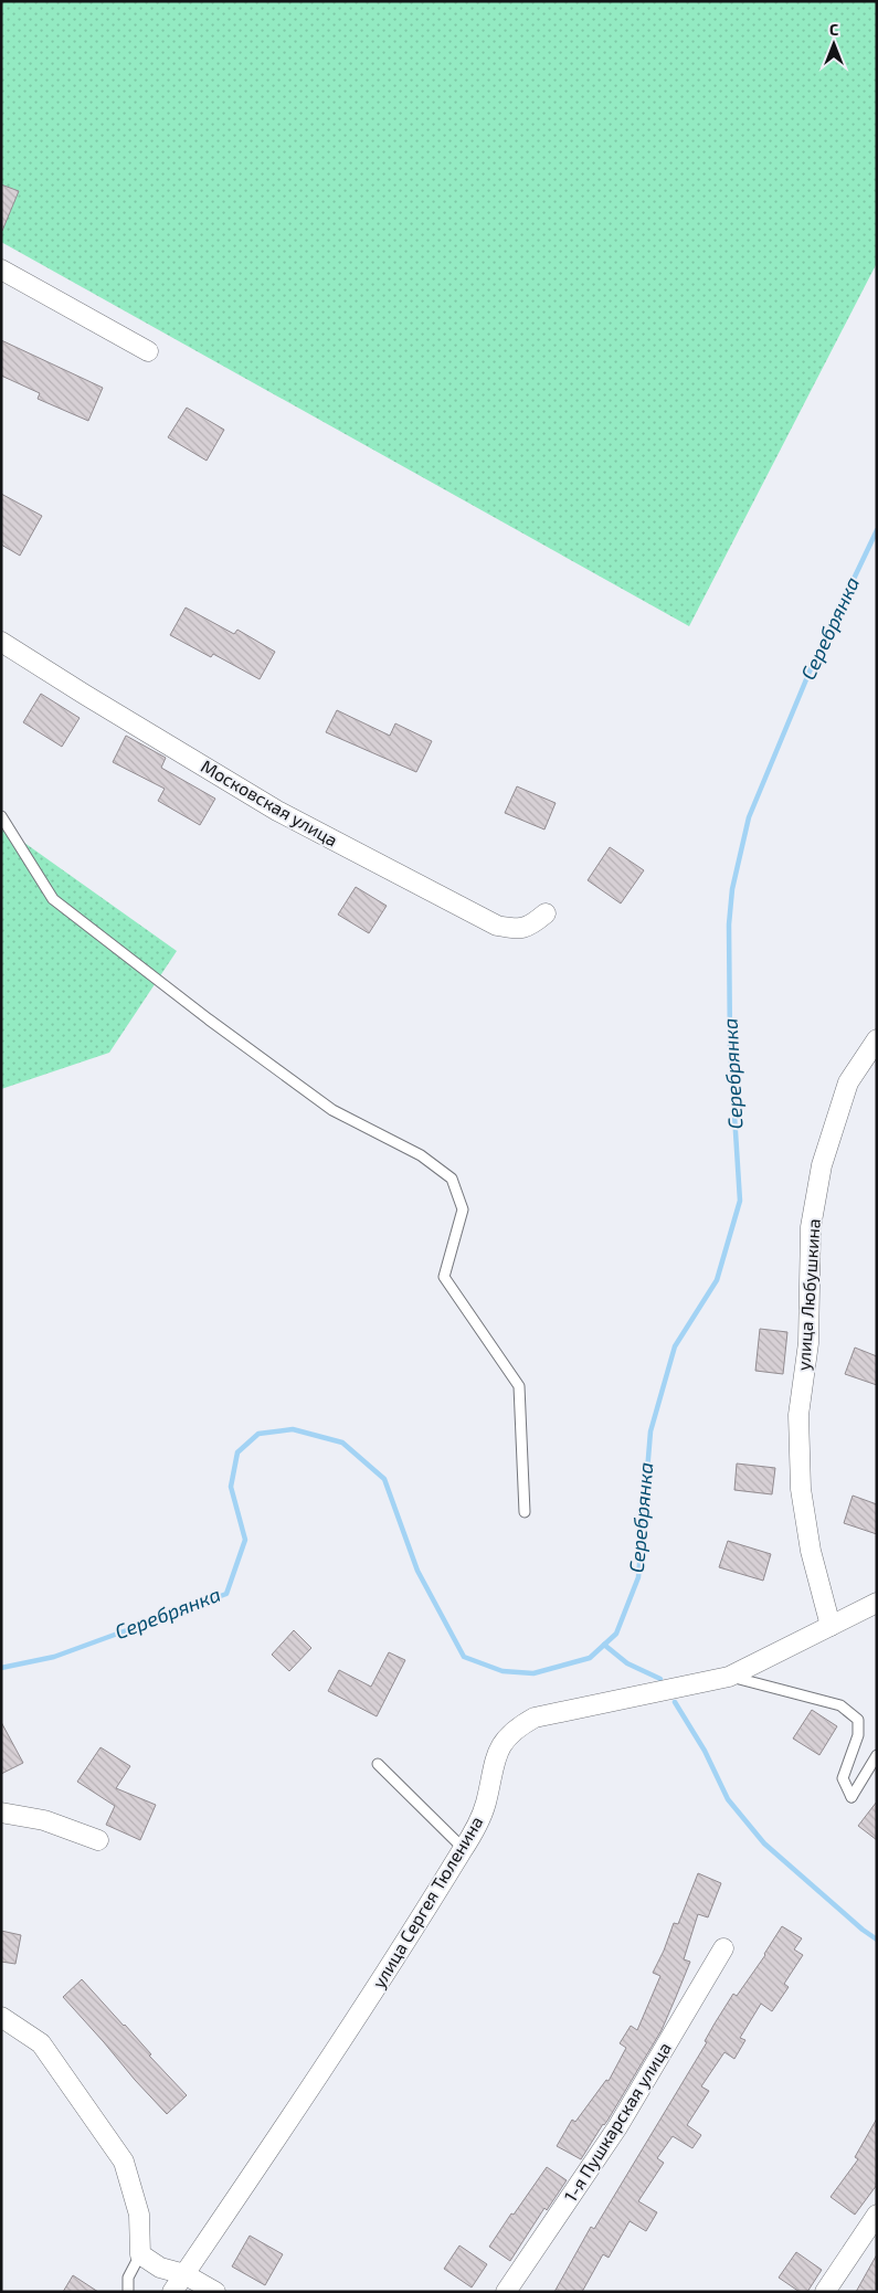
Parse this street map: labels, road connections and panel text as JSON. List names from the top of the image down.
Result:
{
  "streets": {
    "street": [
      "Московская улица",
      "улица Любушкина",
      "улица Сергея Тюленина",
      "1-я Пушкарская улица"
    ]
  },
  "crossings": [
    ["улица Любушкина", "улица Сергея Тюленина"]
  ],
  "water": ["Серебрянка"],
  "north": "top"
}
